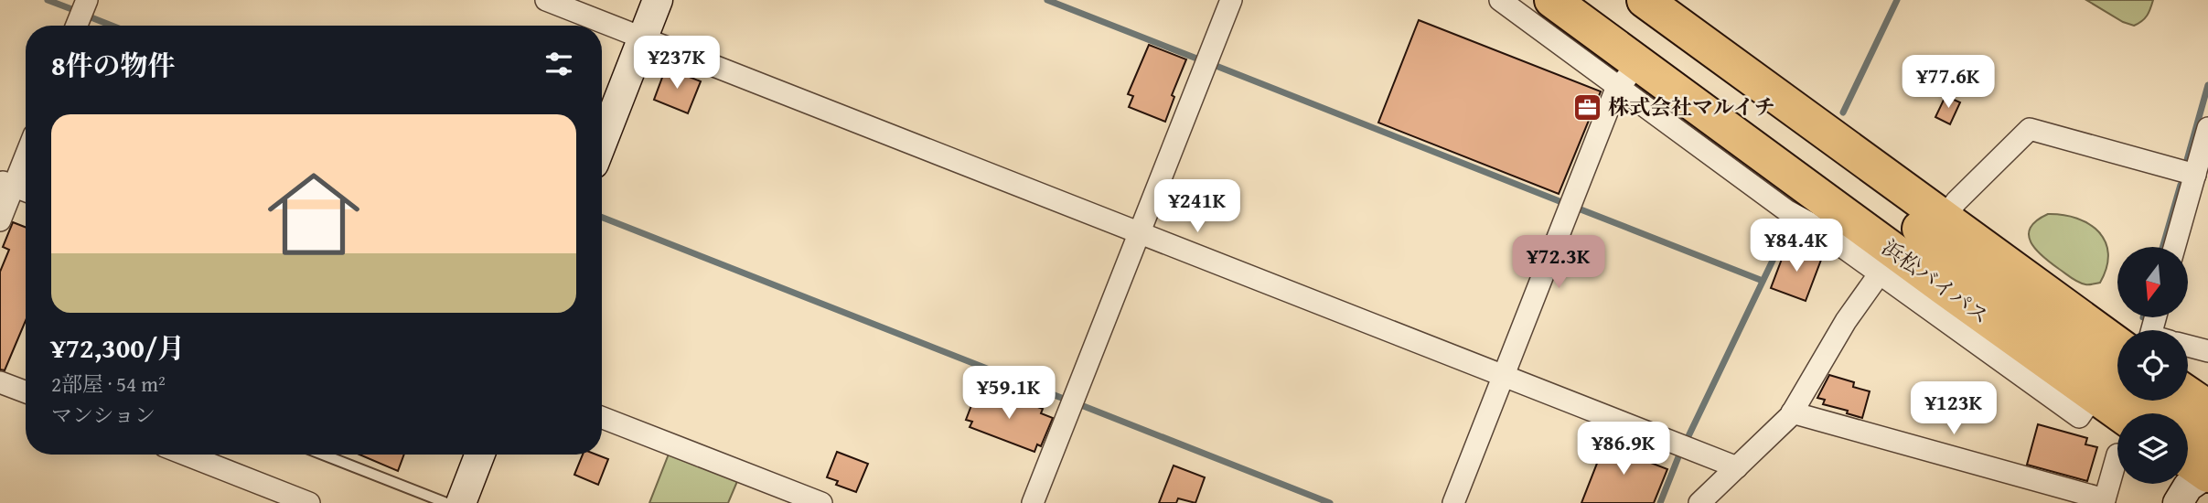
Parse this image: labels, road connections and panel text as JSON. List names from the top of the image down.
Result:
{
  "streets": {
    "highway": ["浜松バイパス"]
  },
  "places": {
    "office": ["株式会社マルイチ"]
  },
  "north": "bottom",
  "page": {
    "heading": "8件の物件",
    "price": [
      "¥237K",
      "¥77.6K",
      "¥241K",
      "¥84.4K",
      "¥72.3K",
      "¥59.1K",
      "¥123K",
      "¥86.9K"
    ],
    "list": [
      {
        "name": "¥72,300/月",
        "note": "2部屋 · 54 m² · マンション"
      }
    ]
  }
}
